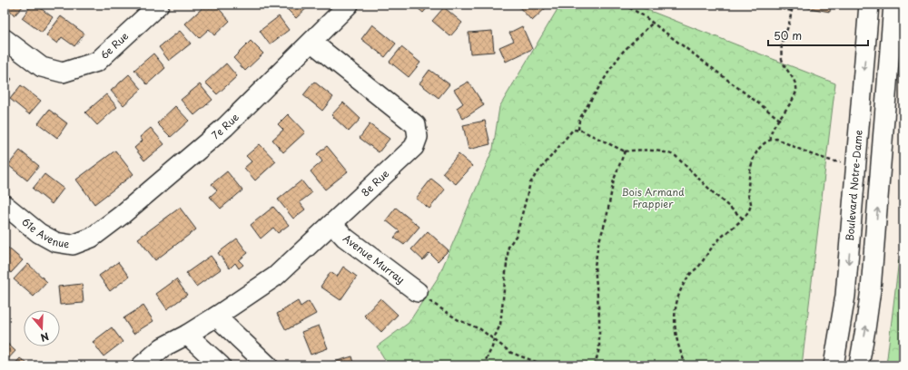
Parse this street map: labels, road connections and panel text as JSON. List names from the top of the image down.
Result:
{
  "streets": {
    "street": [
      "6e Rue",
      "7e Rue",
      "8e Rue",
      "Boulevard Notre-Dame",
      "61e Avenue",
      "Avenue Murray"
    ]
  },
  "crossings": [
    ["7e Rue", "8e Rue"],
    ["7e Rue", "61e Avenue"],
    ["8e Rue", "Avenue Murray"]
  ],
  "parks": ["Bois Armand Frappier"],
  "scale_bar": "50 m",
  "north": "bottom"
}
